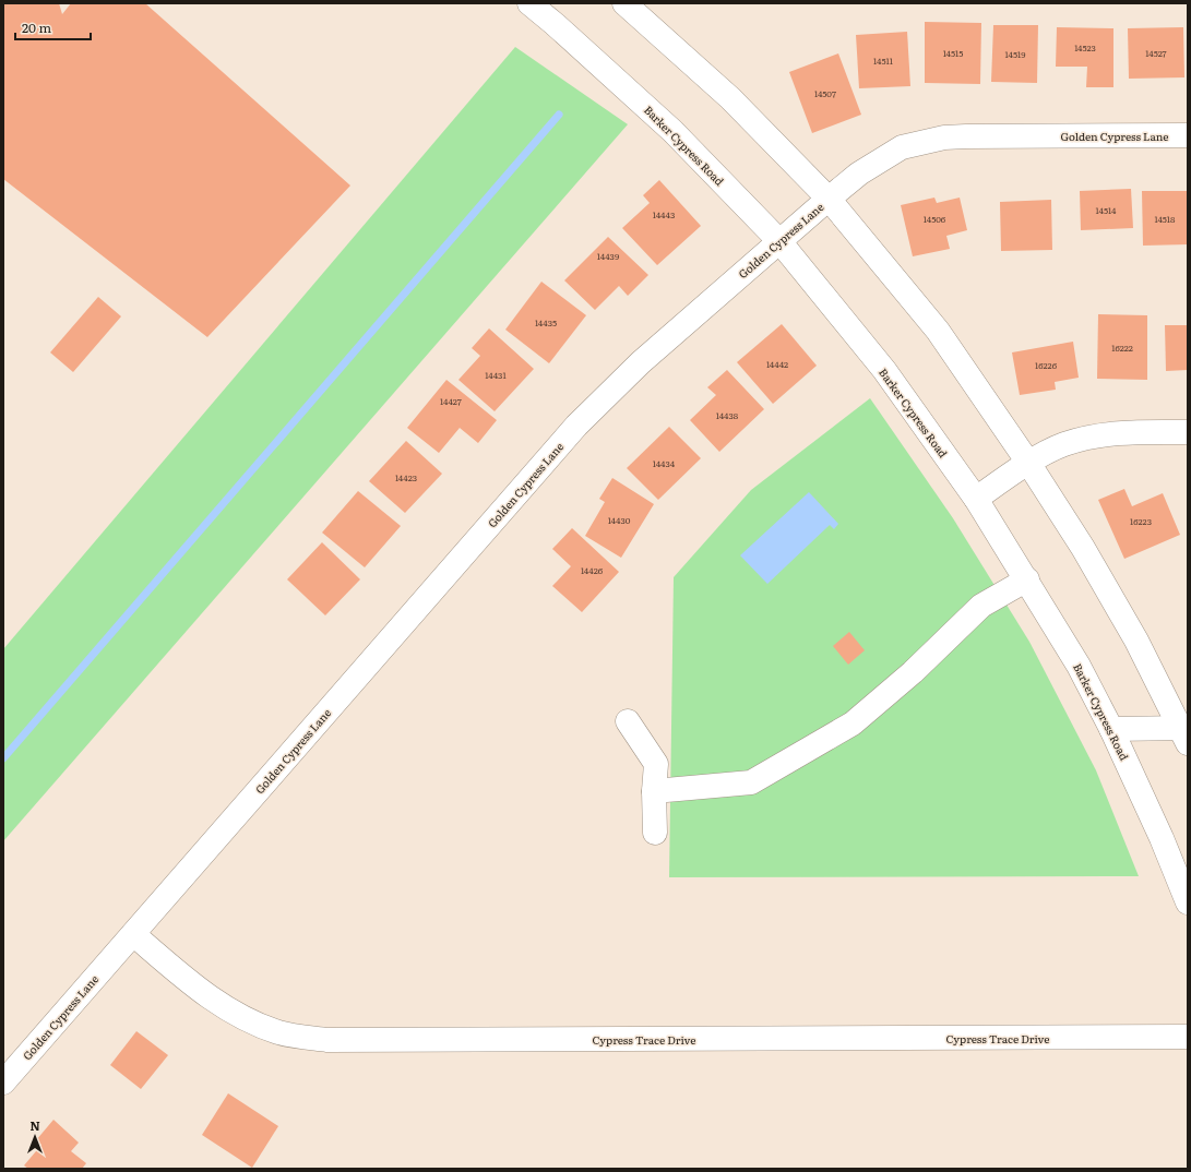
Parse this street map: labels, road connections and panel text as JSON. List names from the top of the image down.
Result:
{
  "streets": {
    "street": ["Golden Cypress Lane", "Barker Cypress Road", "Cypress Trace Drive"]
  },
  "crossings": [
    ["Golden Cypress Lane", "Barker Cypress Road"],
    ["Golden Cypress Lane", "Cypress Trace Drive"]
  ],
  "house_numbers": [
    "14523",
    "14515",
    "14527",
    "14519",
    "14511",
    "14507",
    "14514",
    "14443",
    "14506",
    "14518",
    "14439",
    "14435",
    "16222",
    "14442",
    "16226",
    "14431",
    "14427",
    "14438",
    "14434",
    "14423",
    "14430",
    "16223",
    "14426"
  ],
  "scale_bar": "20 m",
  "north": "top"
}
